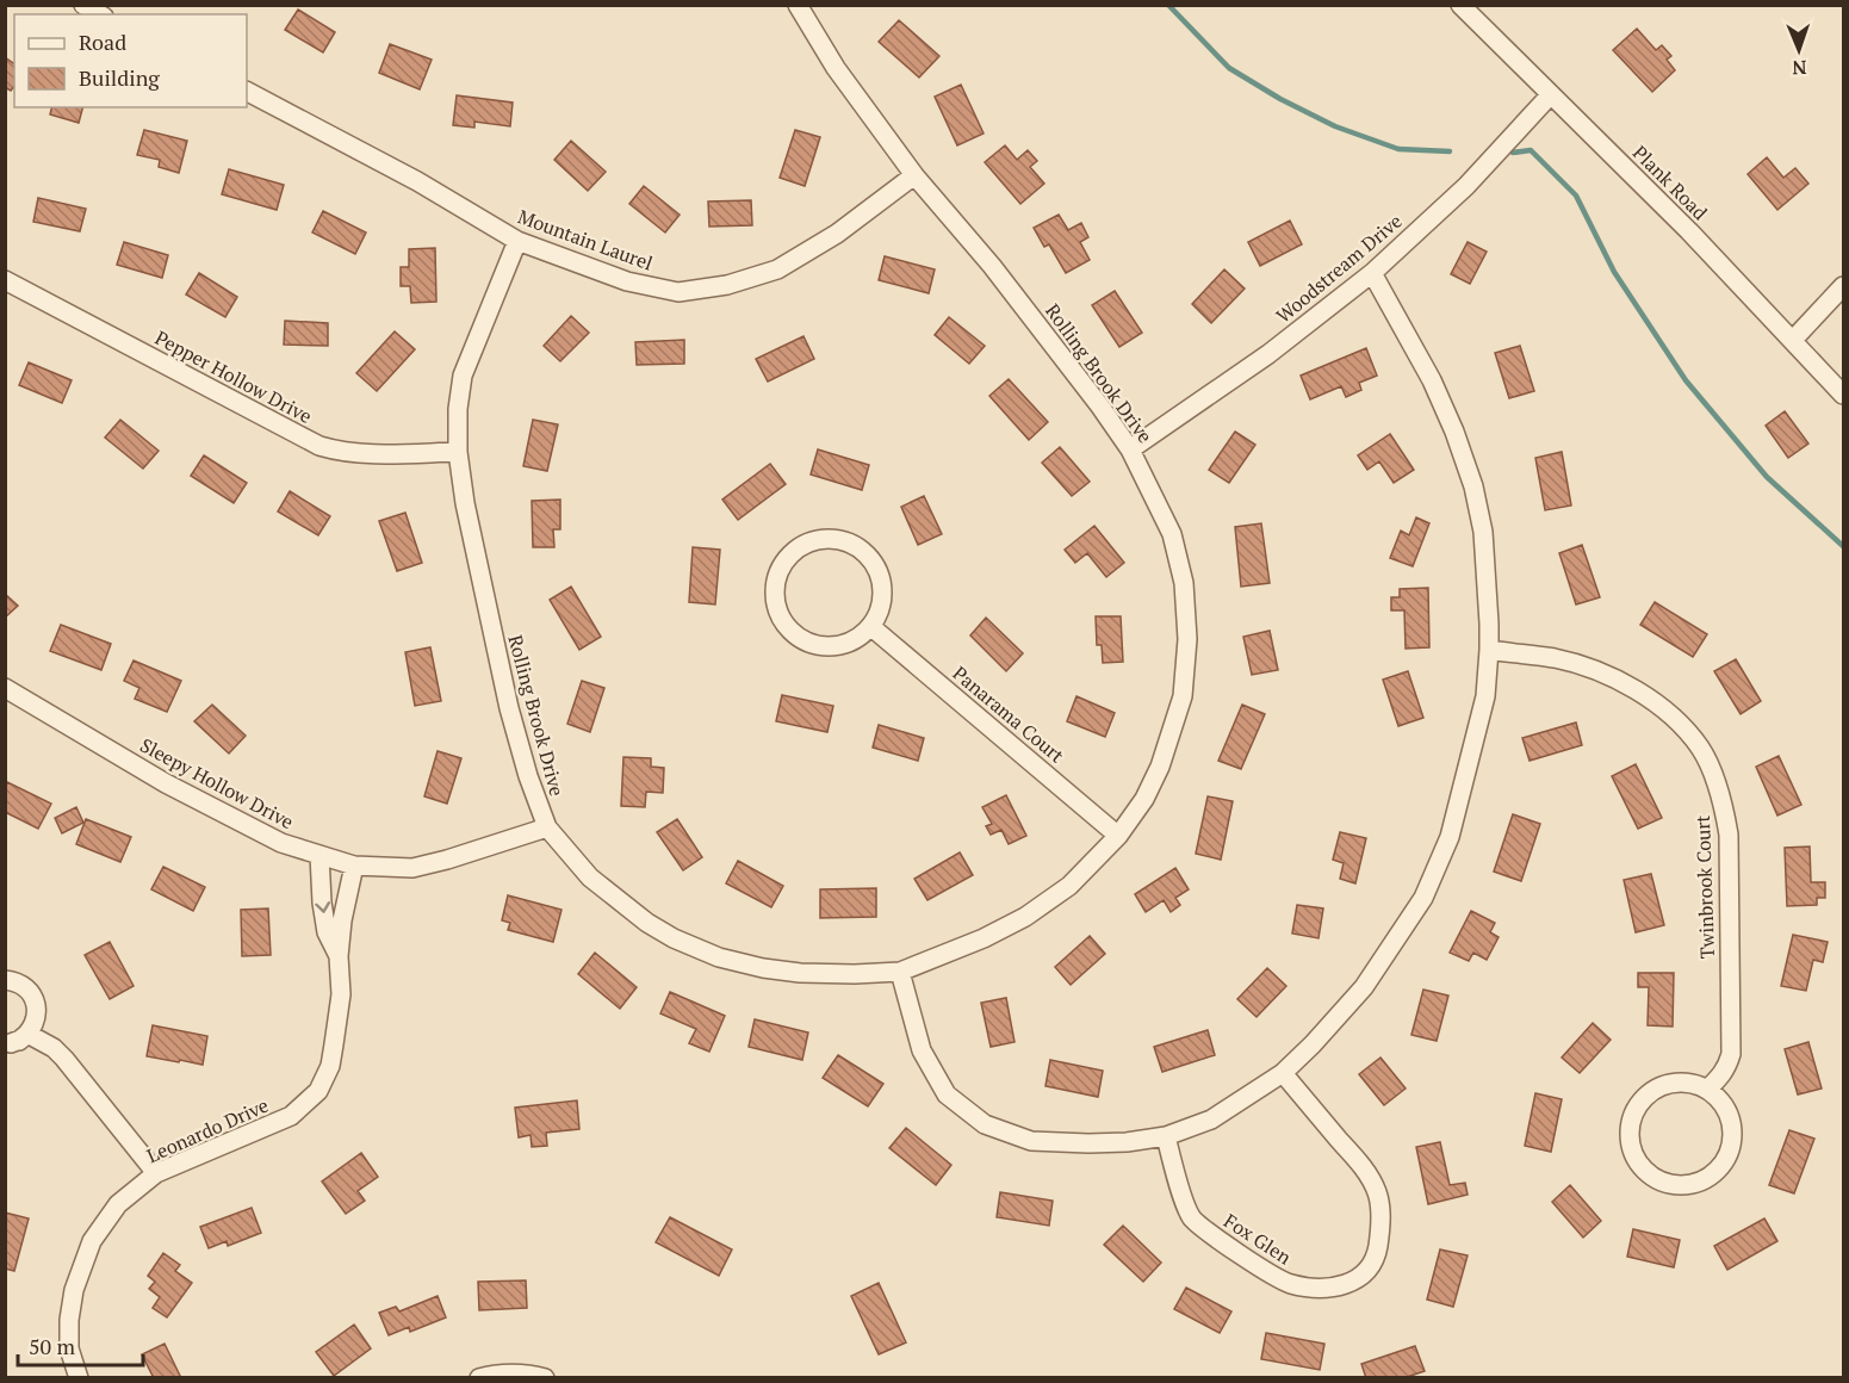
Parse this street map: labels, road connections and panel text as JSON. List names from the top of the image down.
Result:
{
  "streets": {
    "street": [
      "Plank Road",
      "Mountain Laurel",
      "Woodstream Drive",
      "Rolling Brook Drive",
      "Pepper Hollow Drive",
      "Panarama Court",
      "Sleepy Hollow Drive",
      "Twinbrook Court",
      "Leonardo Drive",
      "Fox Glen"
    ]
  },
  "crossings": [
    ["Plank Road", "Woodstream Drive"],
    ["Mountain Laurel", "Rolling Brook Drive"],
    ["Woodstream Drive", "Rolling Brook Drive"],
    ["Rolling Brook Drive", "Pepper Hollow Drive"],
    ["Rolling Brook Drive", "Panarama Court"],
    ["Rolling Brook Drive", "Sleepy Hollow Drive"],
    ["Sleepy Hollow Drive", "Leonardo Drive"]
  ],
  "legend": ["Road", "Building"],
  "scale_bar": "50 m",
  "north": "bottom"
}
